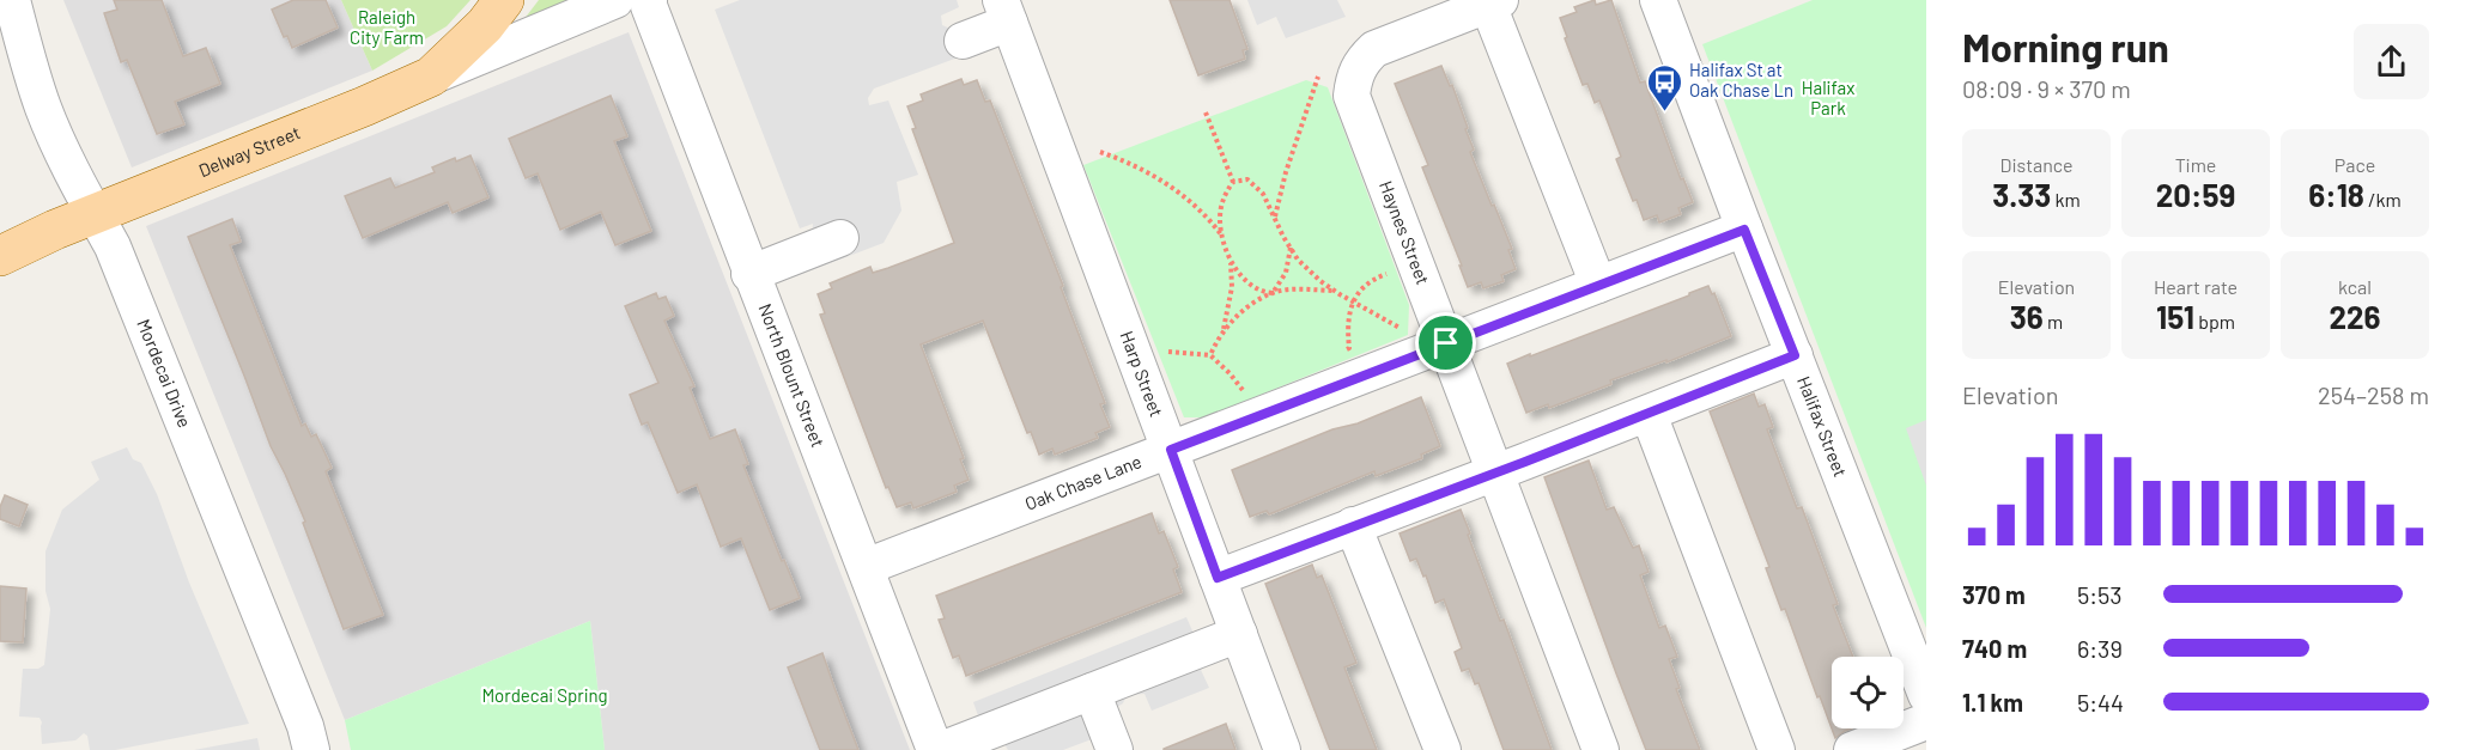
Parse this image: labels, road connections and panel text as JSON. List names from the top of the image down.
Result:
{
  "streets": {
    "main road": ["Delway Street"],
    "street": [
      "Haynes Street",
      "Mordecai Drive",
      "Harp Street",
      "North Blount Street",
      "Halifax Street",
      "Oak Chase Lane"
    ]
  },
  "crossings": [
    ["Delway Street", "Mordecai Drive"],
    ["Haynes Street", "Oak Chase Lane"],
    ["Harp Street", "Oak Chase Lane"],
    ["North Blount Street", "Oak Chase Lane"],
    ["Halifax Street", "Oak Chase Lane"]
  ],
  "parks": ["Raleigh City Farm", "Halifax Park", "Mordecai Spring"],
  "places": {
    "bus stop": ["Halifax St at Oak Chase Ln"]
  },
  "page": {
    "heading": ["Morning run", "08:09 · 9 × 370 m"],
    "stats": [
      ["Distance", "3.33 km"],
      ["Time", "20:59"],
      ["Pace", "6:18 /km"],
      ["Elevation", "36 m"],
      ["Heart rate", "151 bpm"],
      ["kcal", "226"]
    ],
    "chart": ["Elevation", "254–258 m"],
    "list": [
      {
        "name": "370 m",
        "note": "5:53"
      },
      {
        "name": "740 m",
        "note": "6:39"
      },
      {
        "name": "1.1 km",
        "note": "5:44"
      }
    ]
  }
}
